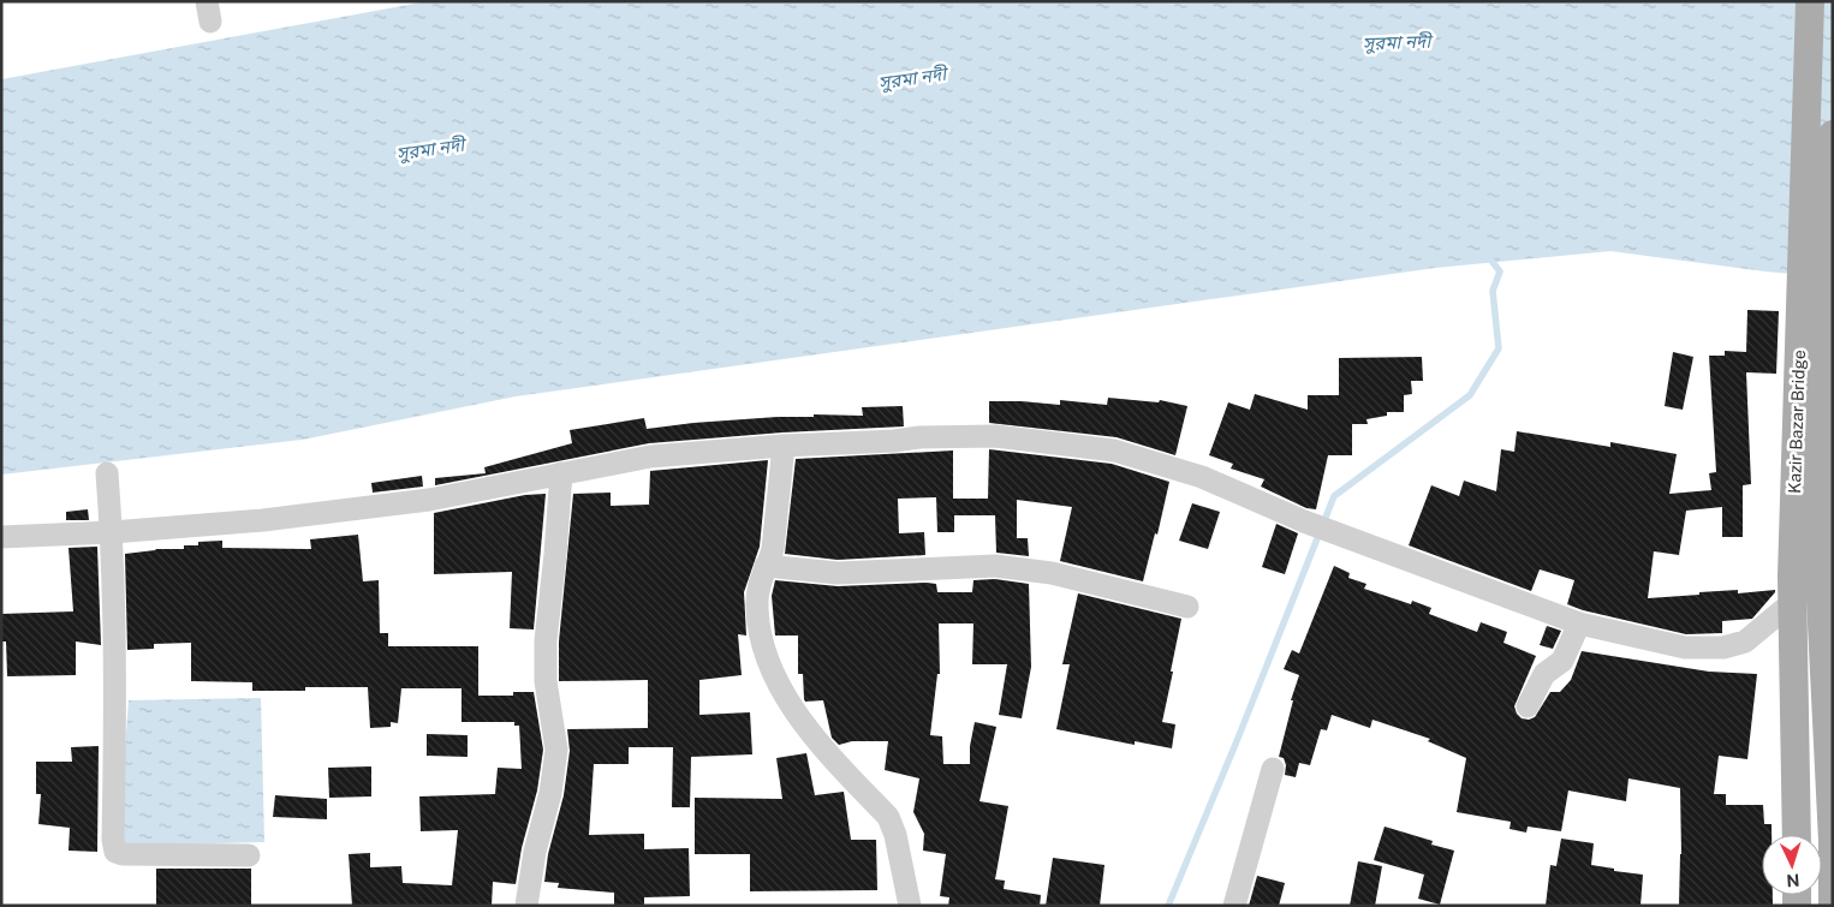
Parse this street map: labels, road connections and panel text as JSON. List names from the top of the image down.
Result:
{
  "streets": {
    "main road": ["Kazir Bazar Bridge"]
  },
  "water": ["সুরমা নদী"],
  "north": "bottom"
}
